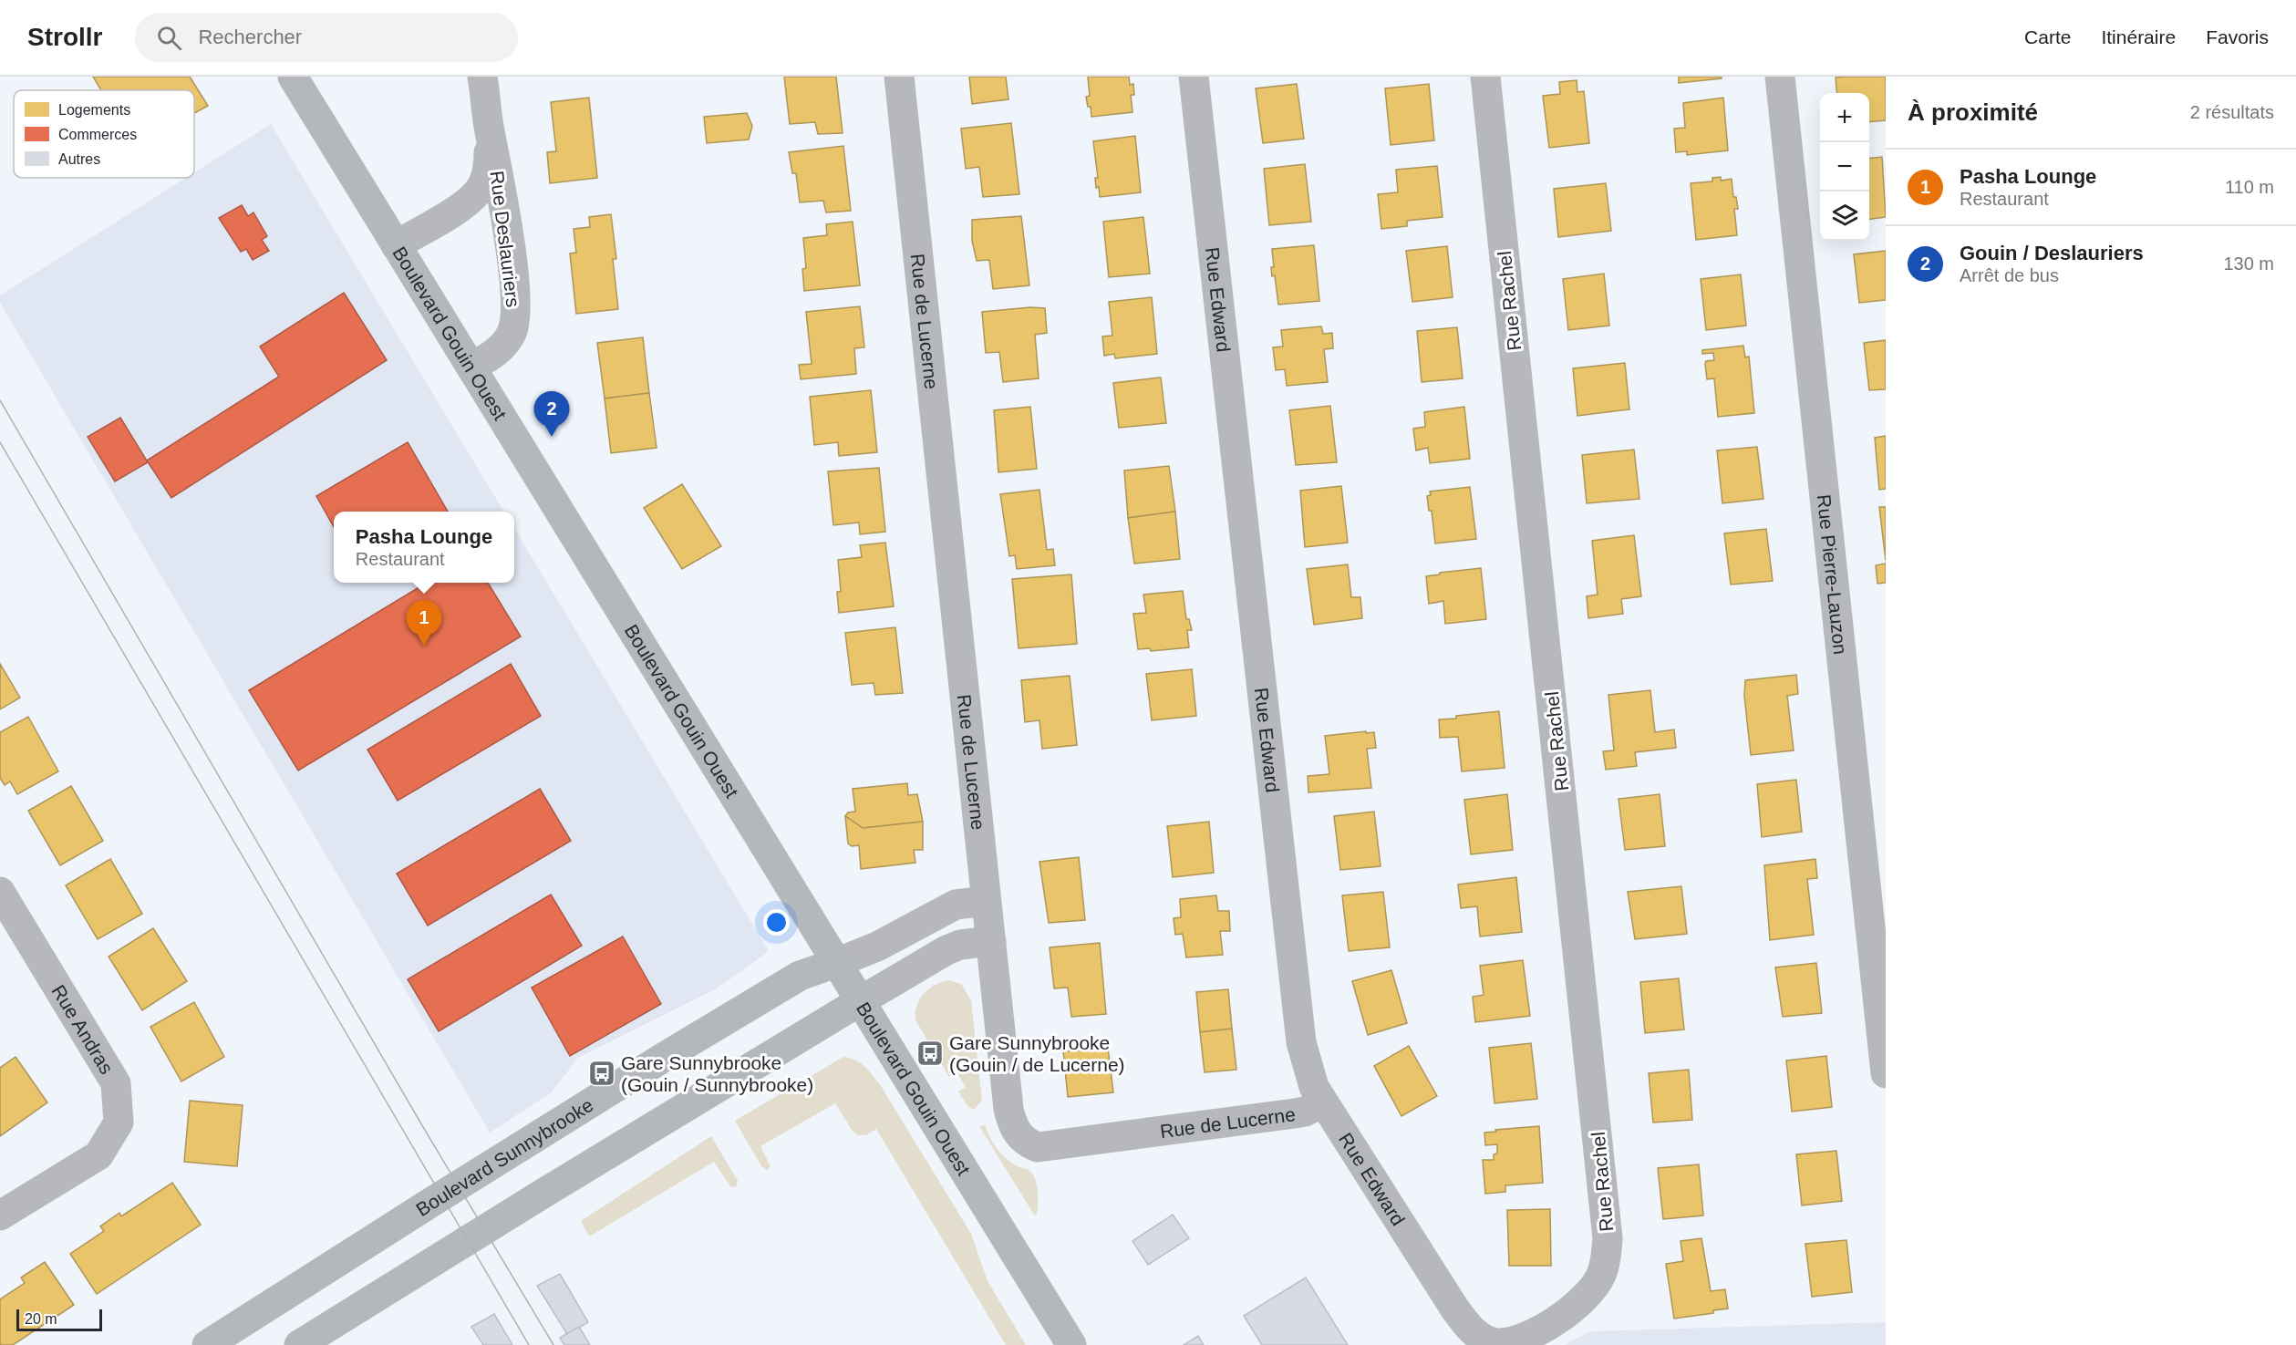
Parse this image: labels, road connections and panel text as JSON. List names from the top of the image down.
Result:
{
  "streets": {
    "main road": ["Boulevard Gouin Ouest", "Boulevard Sunnybrooke"],
    "street": [
      "Rue Deslauriers",
      "Rue Edward",
      "Rue Rachel",
      "Rue de Lucerne",
      "Rue Pierre-Lauzon",
      "Rue Andras"
    ]
  },
  "crossings": [
    ["Rue Deslauriers", "Boulevard Gouin Ouest"],
    ["Rue Edward", "Rue Rachel"],
    ["Rue Edward", "Rue de Lucerne"],
    ["Rue de Lucerne", "Boulevard Sunnybrooke"],
    ["Boulevard Gouin Ouest", "Boulevard Sunnybrooke"]
  ],
  "places": {
    "bus stop": ["Gare Sunnybrooke (Gouin / de Lucerne)", "Gare Sunnybrooke (Gouin / Sunnybrooke)"]
  },
  "legend": ["Logements", "Commerces", "Autres"],
  "scale_bar": "20 m",
  "page": {
    "header": "Strollr",
    "search": "Rechercher",
    "nav": ["Carte", "Itinéraire", "Favoris"],
    "heading": ["À proximité", "2 résultats"],
    "map_buttons": ["+", "−"],
    "list": [
      {
        "mark": "1",
        "name": "Pasha Lounge",
        "note": "Restaurant",
        "value": "110 m"
      },
      {
        "mark": "2",
        "name": "Gouin / Deslauriers",
        "note": "Arrêt de bus",
        "value": "130 m"
      }
    ],
    "pins": ["2", "1"],
    "popup": ["Pasha Lounge", "Restaurant"],
    "scale": "20 m"
  }
}
